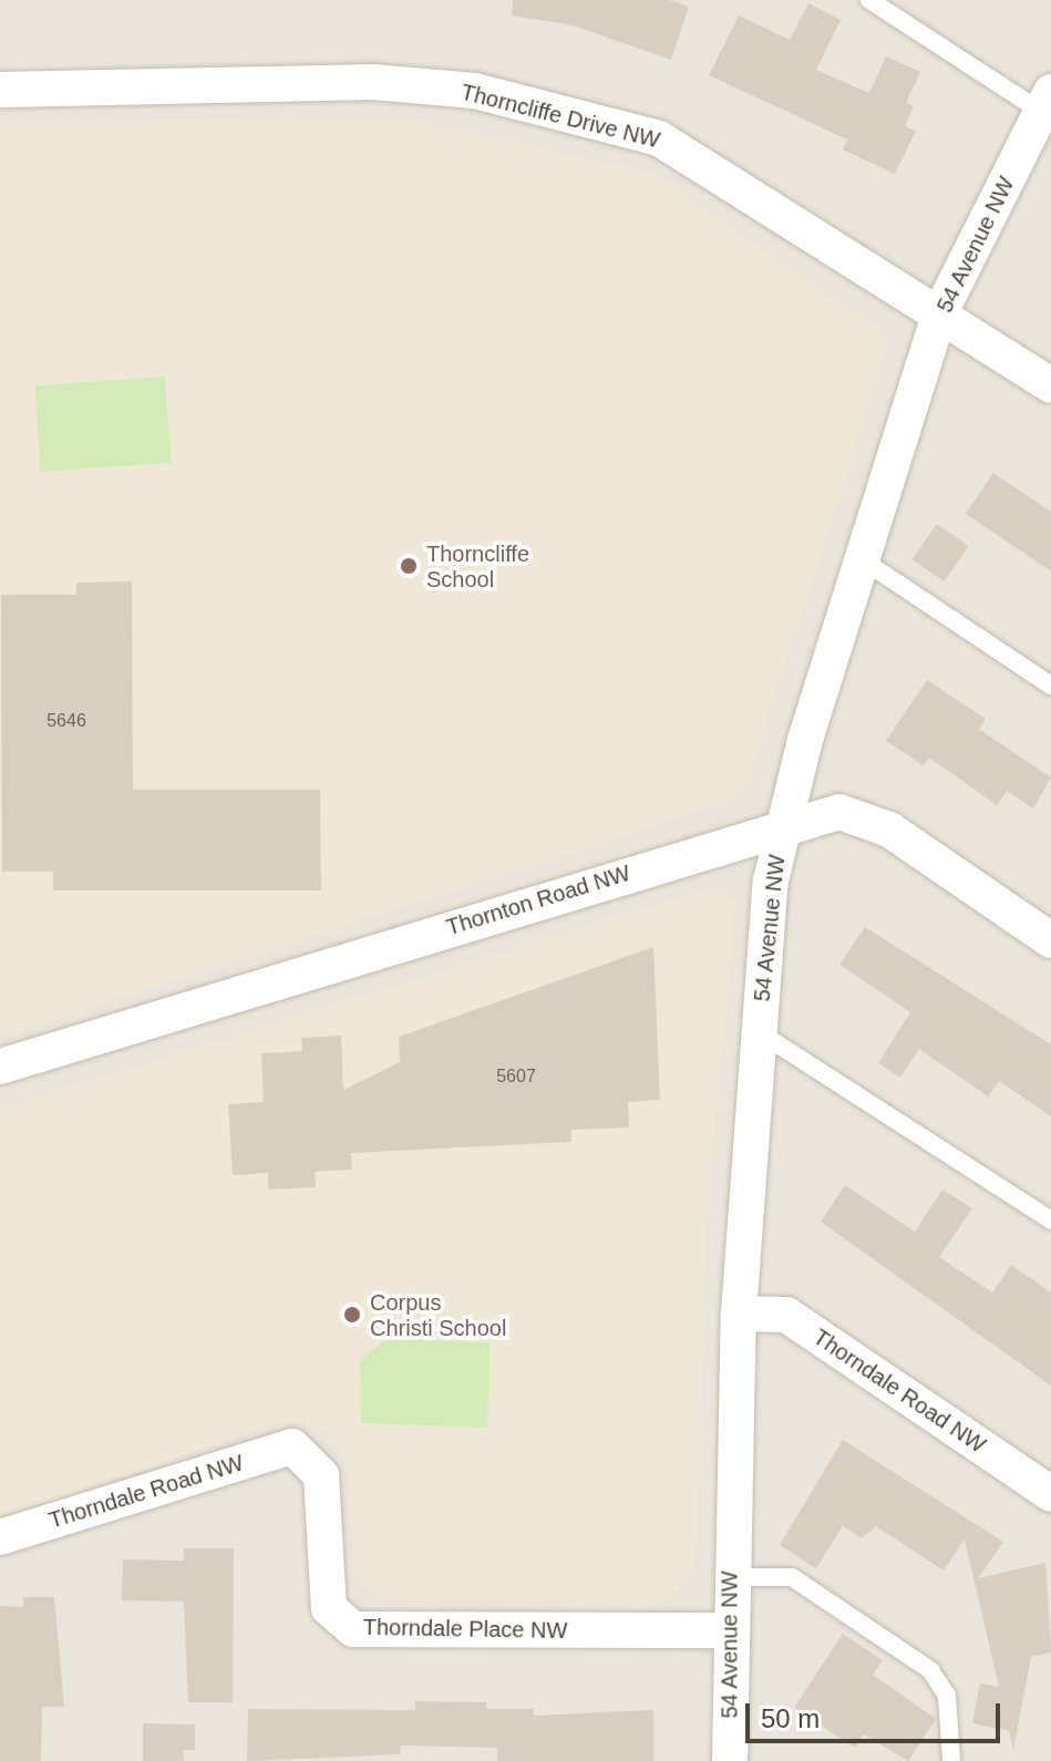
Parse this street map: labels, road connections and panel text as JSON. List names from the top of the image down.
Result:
{
  "streets": {
    "street": [
      "Thorncliffe Drive NW",
      "54 Avenue NW",
      "Thornton Road NW",
      "Thorndale Road NW",
      "Thorndale Place NW"
    ]
  },
  "crossings": [
    ["Thorncliffe Drive NW", "54 Avenue NW"],
    ["54 Avenue NW", "Thornton Road NW"],
    ["54 Avenue NW", "Thorndale Road NW"],
    ["54 Avenue NW", "Thorndale Place NW"],
    ["Thorndale Road NW", "Thorndale Place NW"]
  ],
  "places": ["Thorncliffe School", "Corpus Christi School"],
  "house_numbers": ["5646", "5607"],
  "scale_bar": "50 m"
}
